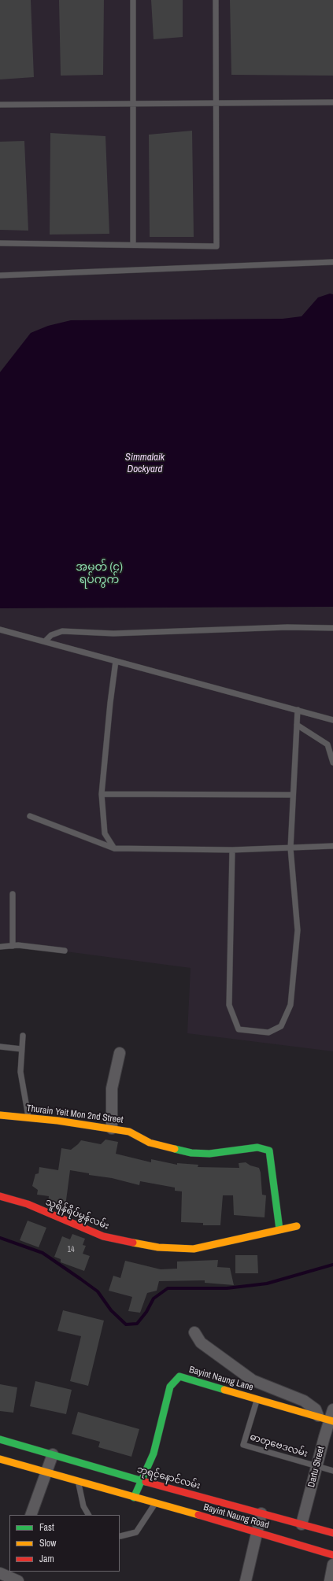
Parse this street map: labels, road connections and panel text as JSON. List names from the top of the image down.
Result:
{
  "streets": {
    "street": [
      "Thurain Yeit Mon 2nd Street",
      "သူရိန်ရိပ်မွန်လမ်း",
      "Bayint Naung Lane",
      "Dartu Street",
      "ဘုရင့်နောင်လမ်း",
      "Bayint Naung Road"
    ],
    "lane": ["ဓာတုဗေဒလမ်း"]
  },
  "crossings": [
    ["Thurain Yeit Mon 2nd Street", "သူရိန်ရိပ်မွန်လမ်း"],
    ["Bayint Naung Lane", "ဓာတုဗေဒလမ်း"],
    ["Bayint Naung Lane", "Dartu Street"],
    ["Bayint Naung Lane", "ဘုရင့်နောင်လမ်း"],
    ["ဓာတုဗေဒလမ်း", "Dartu Street"],
    ["Dartu Street", "ဘုရင့်နောင်လမ်း"]
  ],
  "districts": ["အမှတ် (၄) ရပ်ကွက်"],
  "water": ["Simmalaik Dockyard"],
  "house_numbers": ["14"],
  "legend": ["Fast", "Slow", "Jam"]
}
